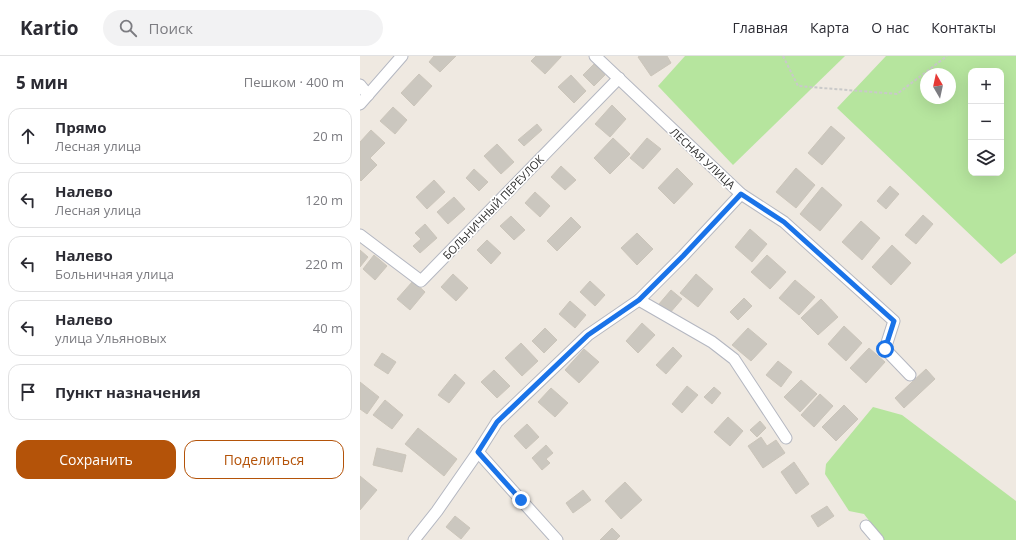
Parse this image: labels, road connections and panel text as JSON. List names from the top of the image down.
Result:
{
  "streets": {
    "street": ["ЛЕСНАЯ УЛИЦА", "БОЛЬНИЧНЫЙ ПЕРЕУЛОК"]
  },
  "crossings": [
    ["ЛЕСНАЯ УЛИЦА", "БОЛЬНИЧНЫЙ ПЕРЕУЛОК"]
  ],
  "north": "top",
  "page": {
    "header": "Kartio",
    "search": "Поиск",
    "nav": [
      "Главная",
      "Карта",
      "О нас",
      "Контакты"
    ],
    "heading": ["5 мин", "Пешком · 400 m"],
    "map_buttons": ["+", "−"],
    "list": [
      ["Прямо", "Лесная улица", "20 m"],
      ["Налево", "Лесная улица", "120 m"],
      ["Налево", "Больничная улица", "220 m"],
      ["Налево", "улица Ульяновых", "40 m"],
      "Пункт назначения"
    ],
    "buttons": ["Сохранить", "Поделиться"]
  }
}
